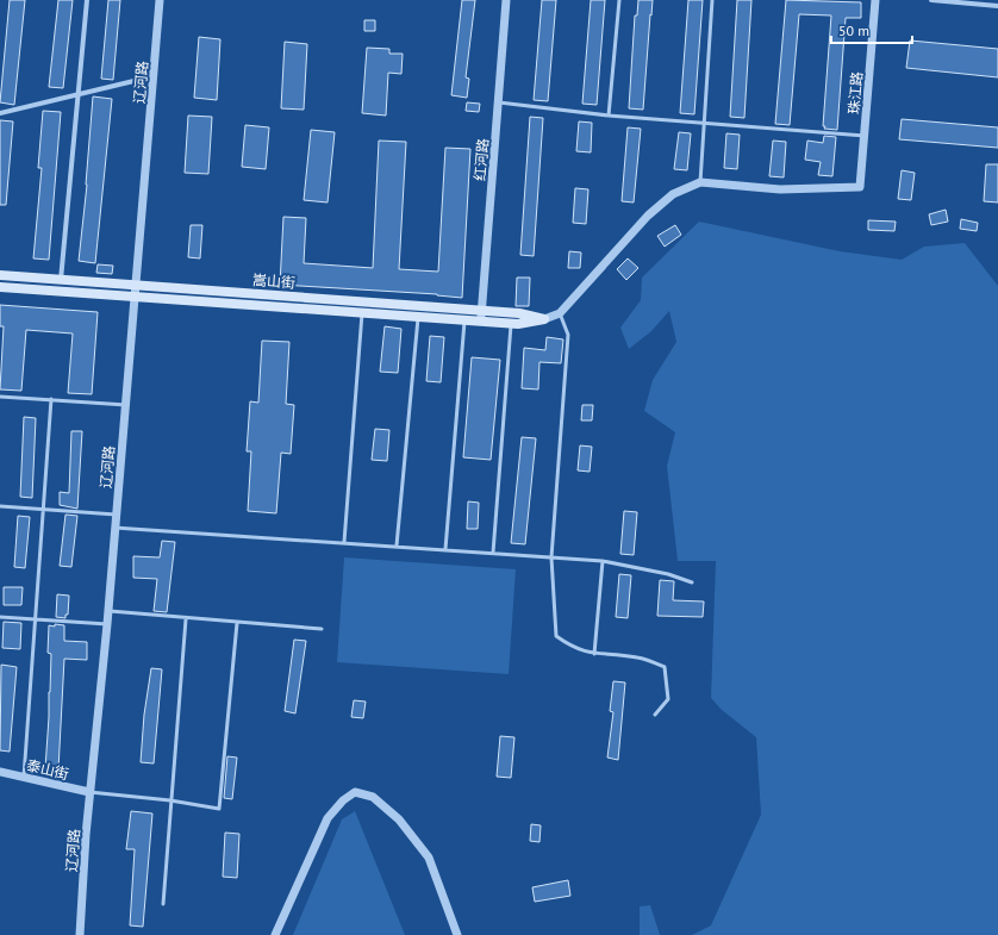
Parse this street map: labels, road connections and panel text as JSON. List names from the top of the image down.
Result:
{
  "streets": {
    "main road": ["嵩山街"],
    "street": [
      "辽河路",
      "珠江路",
      "红河路",
      "泰山街"
    ]
  },
  "crossings": [
    ["辽河路", "嵩山街"],
    ["辽河路", "泰山街"],
    ["红河路", "嵩山街"]
  ],
  "scale_bar": "50 m"
}
